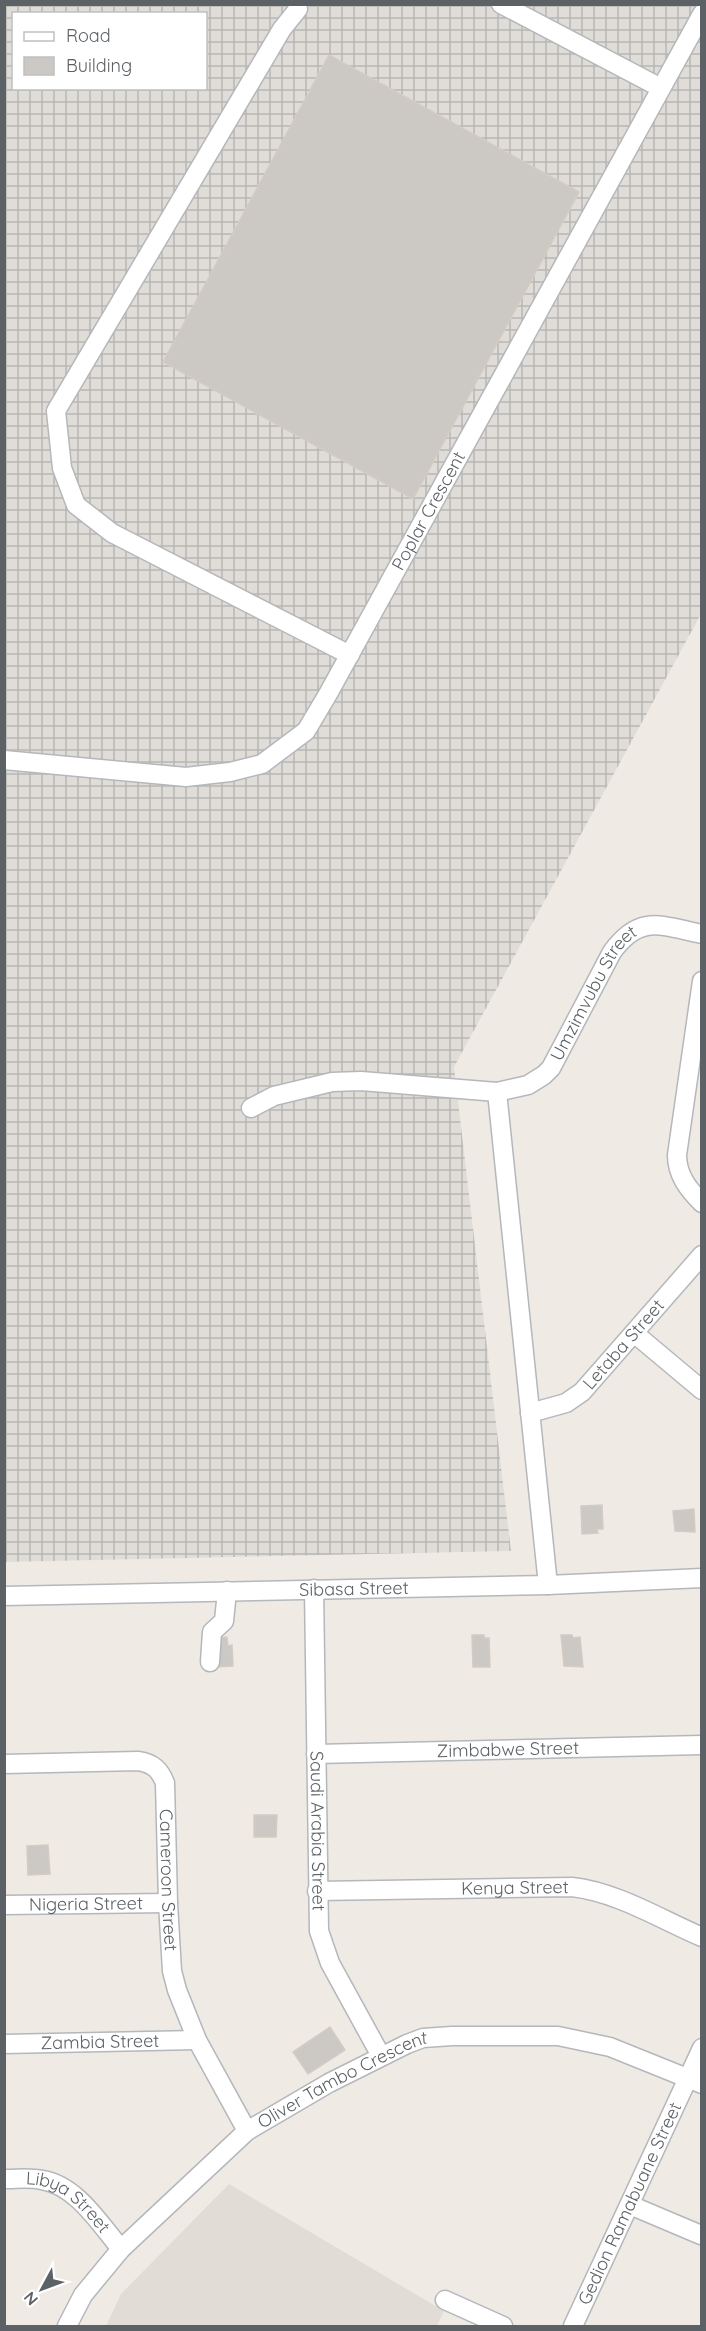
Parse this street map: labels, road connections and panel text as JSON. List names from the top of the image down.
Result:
{
  "streets": {
    "street": [
      "Poplar Crescent",
      "Umzimvubu Street",
      "Letaba Street",
      "Sibasa Street",
      "Zimbabwe Street",
      "Saudi Arabia Street",
      "Cameroon Street",
      "Kenya Street",
      "Nigeria Street",
      "Zambia Street",
      "Oliver Tambo Crescent",
      "Gedion Ramabuane Street",
      "Libya Street"
    ]
  },
  "crossings": [
    ["Sibasa Street", "Saudi Arabia Street"],
    ["Zimbabwe Street", "Saudi Arabia Street"],
    ["Saudi Arabia Street", "Kenya Street"],
    ["Saudi Arabia Street", "Oliver Tambo Crescent"],
    ["Cameroon Street", "Nigeria Street"],
    ["Cameroon Street", "Zambia Street"],
    ["Cameroon Street", "Oliver Tambo Crescent"],
    ["Oliver Tambo Crescent", "Gedion Ramabuane Street"],
    ["Oliver Tambo Crescent", "Libya Street"]
  ],
  "legend": ["Road", "Building"],
  "north": "bottom left"
}
